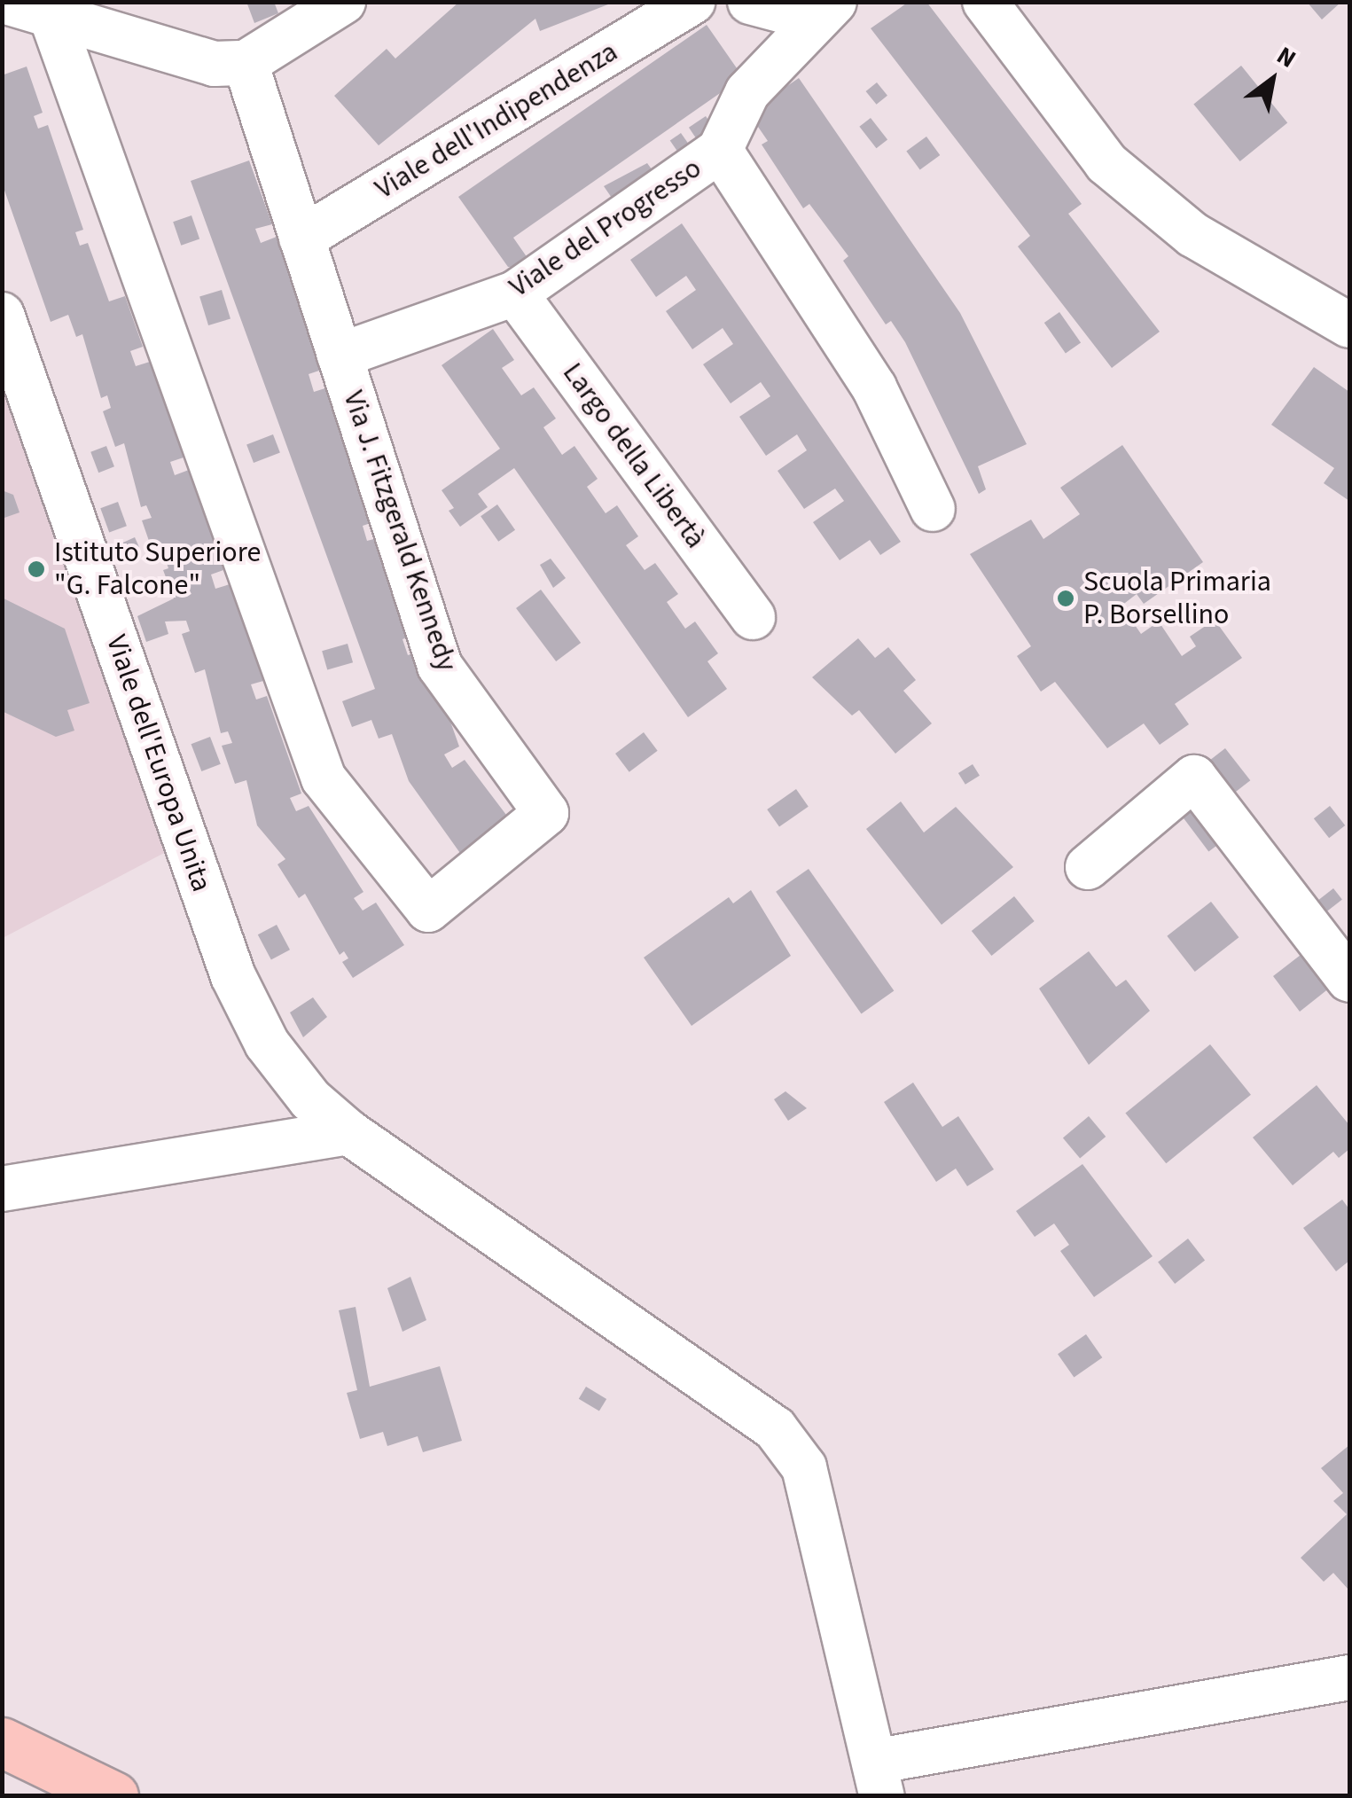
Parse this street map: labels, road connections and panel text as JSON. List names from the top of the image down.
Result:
{
  "streets": {
    "street": [
      "Viale dell'Indipendenza",
      "Viale del Progresso",
      "Largo della Libertà",
      "Via J. Fitzgerald Kennedy",
      "Viale dell'Europa Unita"
    ]
  },
  "crossings": [
    ["Viale dell'Indipendenza", "Via J. Fitzgerald Kennedy"],
    ["Viale del Progresso", "Largo della Libertà"],
    ["Viale del Progresso", "Via J. Fitzgerald Kennedy"]
  ],
  "places": ["Istituto Superiore \"G. Falcone\"", "Scuola Primaria P. Borsellino"],
  "north": "top right"
}
